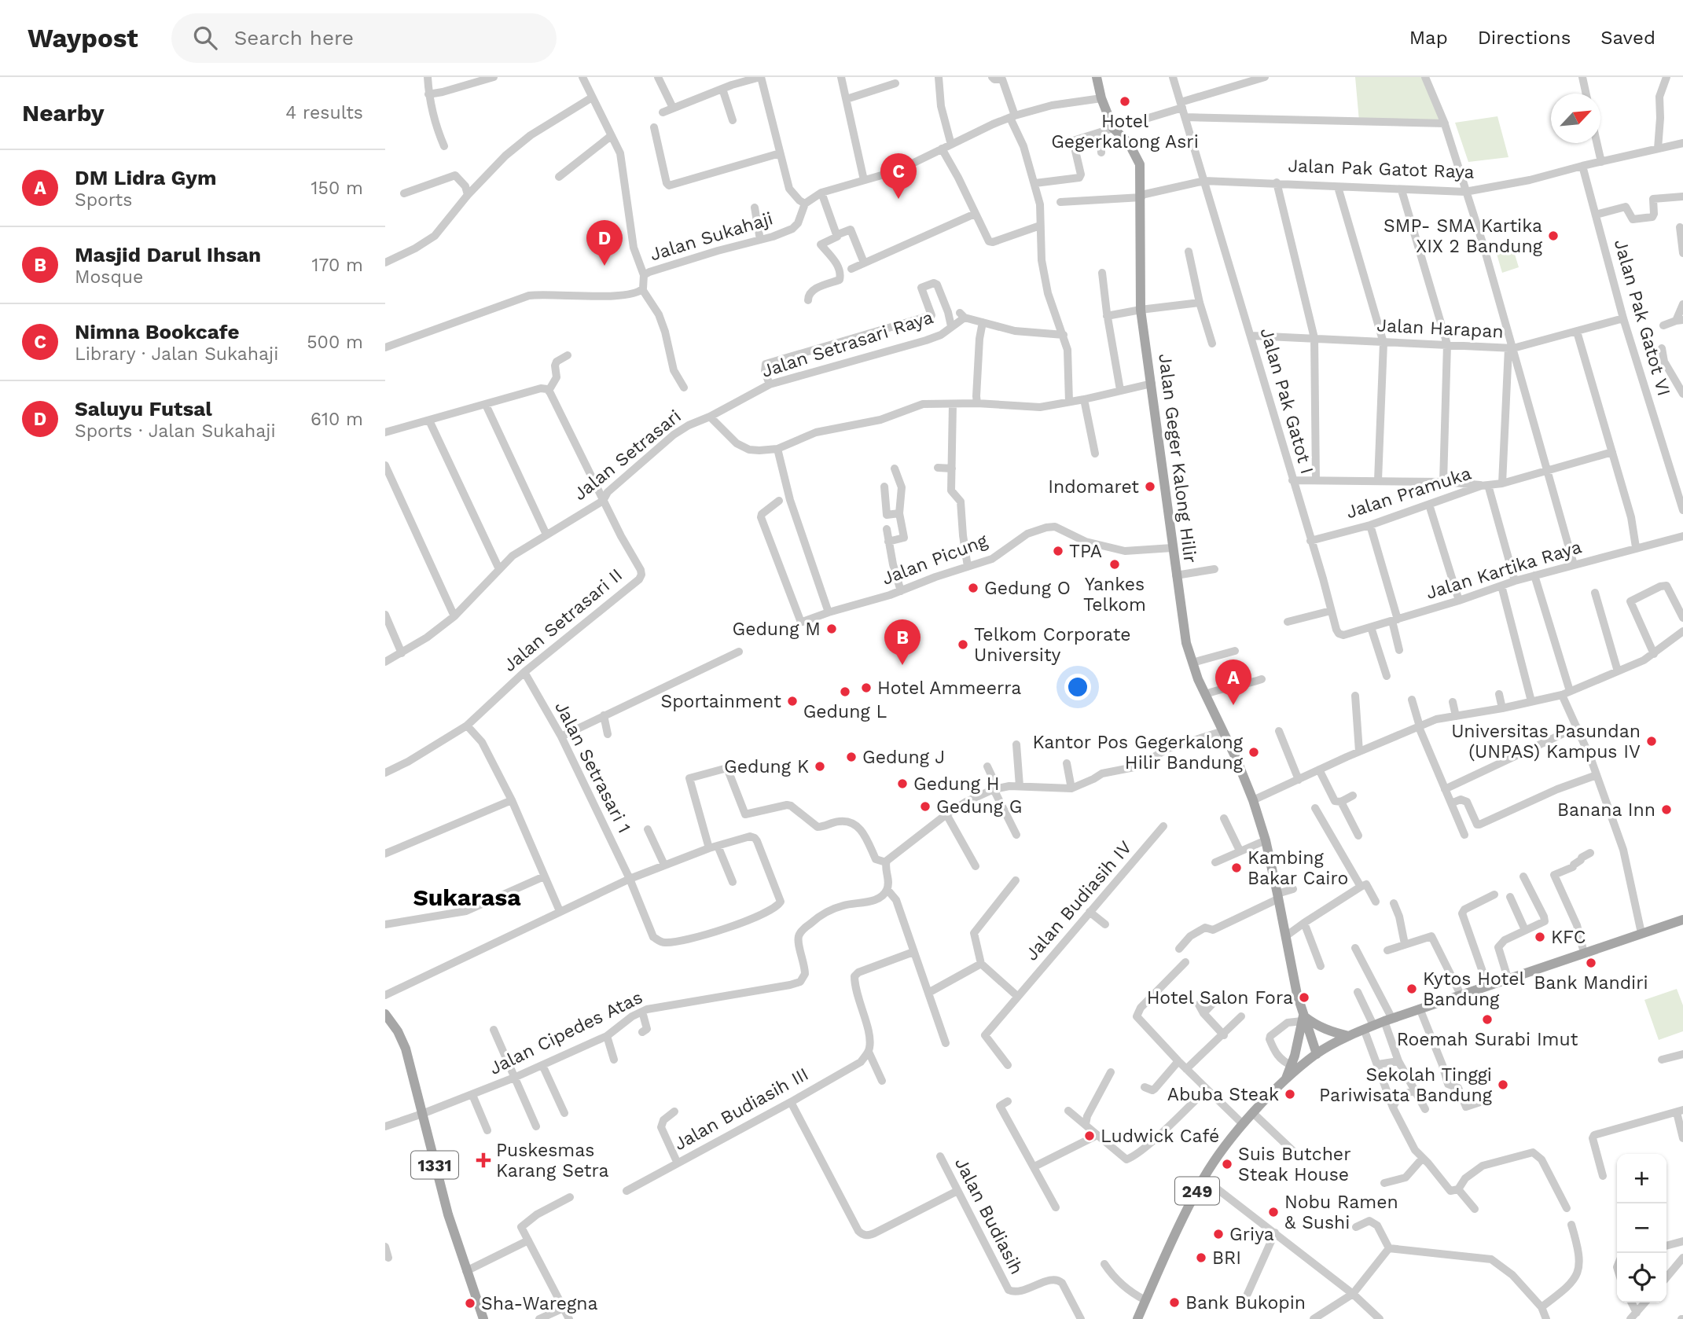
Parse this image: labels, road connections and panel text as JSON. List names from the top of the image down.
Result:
{
  "streets": {
    "main road": ["Jalan Geger Kalong Hilir", "1331", "249"],
    "street": [
      "Jalan Pak Gatot Raya",
      "Jalan Sukahaji",
      "Jalan Pak Gatot VI",
      "Jalan Harapan",
      "Jalan Setrasari Raya",
      "Jalan Pak Gatot I",
      "Jalan Setrasari",
      "Jalan Pramuka",
      "Jalan Picung",
      "Jalan Kartika Raya",
      "Jalan Setrasari II",
      "Jalan Setrasari 1",
      "Jalan Budiasih IV",
      "Jalan Cipedes Atas",
      "Jalan Budiasih III",
      "Jalan Budiasih"
    ]
  },
  "crossings": [
    ["Jalan Pak Gatot Raya", "Jalan Pak Gatot VI"],
    ["Jalan Pak Gatot Raya", "Jalan Pak Gatot I"],
    ["Jalan Pak Gatot Raya", "Jalan Geger Kalong Hilir"],
    ["Jalan Pak Gatot VI", "Jalan Harapan"],
    ["Jalan Harapan", "Jalan Pak Gatot I"],
    ["Jalan Setrasari Raya", "Jalan Setrasari"],
    ["Jalan Pak Gatot I", "Jalan Pramuka"],
    ["Jalan Pak Gatot I", "Jalan Kartika Raya"],
    ["Jalan Setrasari", "Jalan Geger Kalong Hilir"],
    ["Jalan Setrasari", "Jalan Setrasari II"],
    ["Jalan Geger Kalong Hilir", "Jalan Picung"],
    ["Jalan Geger Kalong Hilir", "249"],
    ["Jalan Setrasari II", "Jalan Setrasari 1"],
    ["Jalan Cipedes Atas", "1331"]
  ],
  "districts": ["Sukarasa"],
  "places": {
    "other": [
      "Hotel Gegerkalong Asri",
      "SMP- SMA Kartika XIX 2 Bandung",
      "Indomaret",
      "TPA",
      "Yankes Telkom",
      "Gedung O",
      "Gedung M",
      "Telkom Corporate University",
      "Hotel Ammeerra",
      "Gedung L",
      "Sportainment",
      "Universitas Pasundan (UNPAS) Kampus IV",
      "Kantor Pos Gegerkalong Hilir Bandung",
      "Gedung J",
      "Gedung K",
      "Gedung H",
      "Gedung G",
      "Banana Inn",
      "Kambing Bakar Cairo",
      "KFC",
      "Bank Mandiri",
      "Kytos Hotel Bandung",
      "Hotel Salon Fora",
      "Roemah Surabi Imut",
      "Sekolah Tinggi Pariwisata Bandung",
      "Abuba Steak",
      "Ludwick Café",
      "Suis Butcher Steak House",
      "Nobu Ramen & Sushi",
      "Griya",
      "BRI",
      "Bank Bukopin",
      "Sha-Waregna"
    ],
    "health": ["Puskesmas Karang Setra"]
  },
  "north": "top right",
  "page": {
    "header": "Waypost",
    "search": "Search here",
    "nav": ["Map", "Directions", "Saved"],
    "heading": ["Nearby", "4 results"],
    "list": [
      {
        "mark": "A",
        "name": "DM Lidra Gym",
        "note": "Sports",
        "value": "150 m"
      },
      {
        "mark": "B",
        "name": "Masjid Darul Ihsan",
        "note": "Mosque",
        "value": "170 m"
      },
      {
        "mark": "C",
        "name": "Nimna Bookcafe",
        "note": "Library · Jalan Sukahaji",
        "value": "500 m"
      },
      {
        "mark": "D",
        "name": "Saluyu Futsal",
        "note": "Sports · Jalan Sukahaji",
        "value": "610 m"
      }
    ],
    "pins": [
      "C",
      "D",
      "B",
      "A"
    ],
    "map_buttons": ["+", "−"]
  }
}
